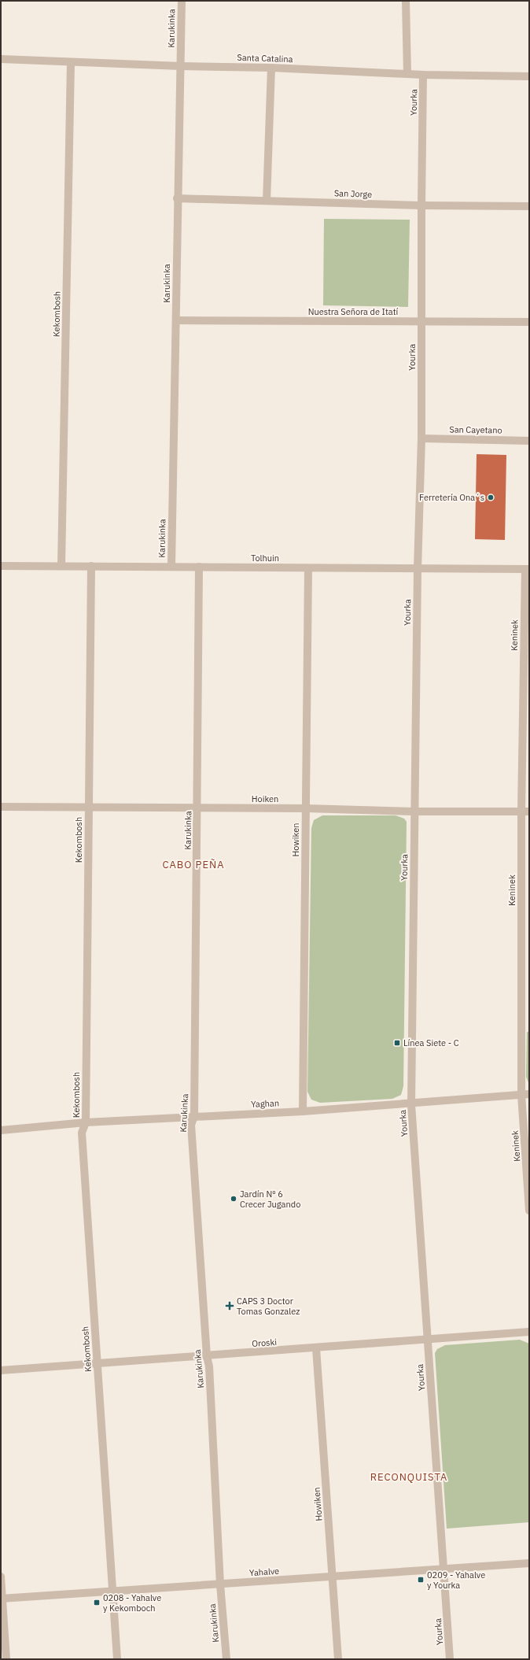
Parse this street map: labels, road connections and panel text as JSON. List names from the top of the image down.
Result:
{
  "streets": {
    "street": [
      "Karukinka",
      "Santa Catalina",
      "Yourka",
      "San Jorge",
      "Nuestra Señora de Itatí",
      "Kekombosh",
      "San Cayetano",
      "Tolhuin",
      "Keninek",
      "Hoiken",
      "Howiken",
      "Yaghan",
      "Oroski",
      "Yahalve"
    ]
  },
  "crossings": [
    ["Karukinka", "Santa Catalina"],
    ["Karukinka", "San Jorge"],
    ["Karukinka", "Nuestra Señora de Itatí"],
    ["Karukinka", "Tolhuin"],
    ["Karukinka", "Hoiken"],
    ["Karukinka", "Yaghan"],
    ["Karukinka", "Oroski"],
    ["Karukinka", "Yahalve"],
    ["Santa Catalina", "Yourka"],
    ["Santa Catalina", "Kekombosh"],
    ["Yourka", "San Jorge"],
    ["Yourka", "Nuestra Señora de Itatí"],
    ["Yourka", "San Cayetano"],
    ["Yourka", "Tolhuin"],
    ["Yourka", "Hoiken"],
    ["Yourka", "Yaghan"],
    ["Yourka", "Oroski"],
    ["Yourka", "Yahalve"],
    ["Kekombosh", "Tolhuin"],
    ["Kekombosh", "Hoiken"],
    ["Kekombosh", "Yaghan"],
    ["Kekombosh", "Oroski"],
    ["Kekombosh", "Yahalve"],
    ["Tolhuin", "Keninek"],
    ["Tolhuin", "Howiken"],
    ["Keninek", "Hoiken"],
    ["Keninek", "Yaghan"],
    ["Hoiken", "Howiken"],
    ["Howiken", "Yaghan"],
    ["Howiken", "Oroski"],
    ["Howiken", "Yahalve"]
  ],
  "districts": ["CABO PEÑA", "RECONQUISTA"],
  "places": {
    "other": ["Ferretería Ona´s", "Jardín Nº 6 Crecer Jugando"],
    "transit": ["Línea Siete - C", "0209 - Yahalve y Yourka", "0208 - Yahalve y Kekomboch"],
    "health": ["CAPS 3 Doctor Tomas Gonzalez"]
  }
}
